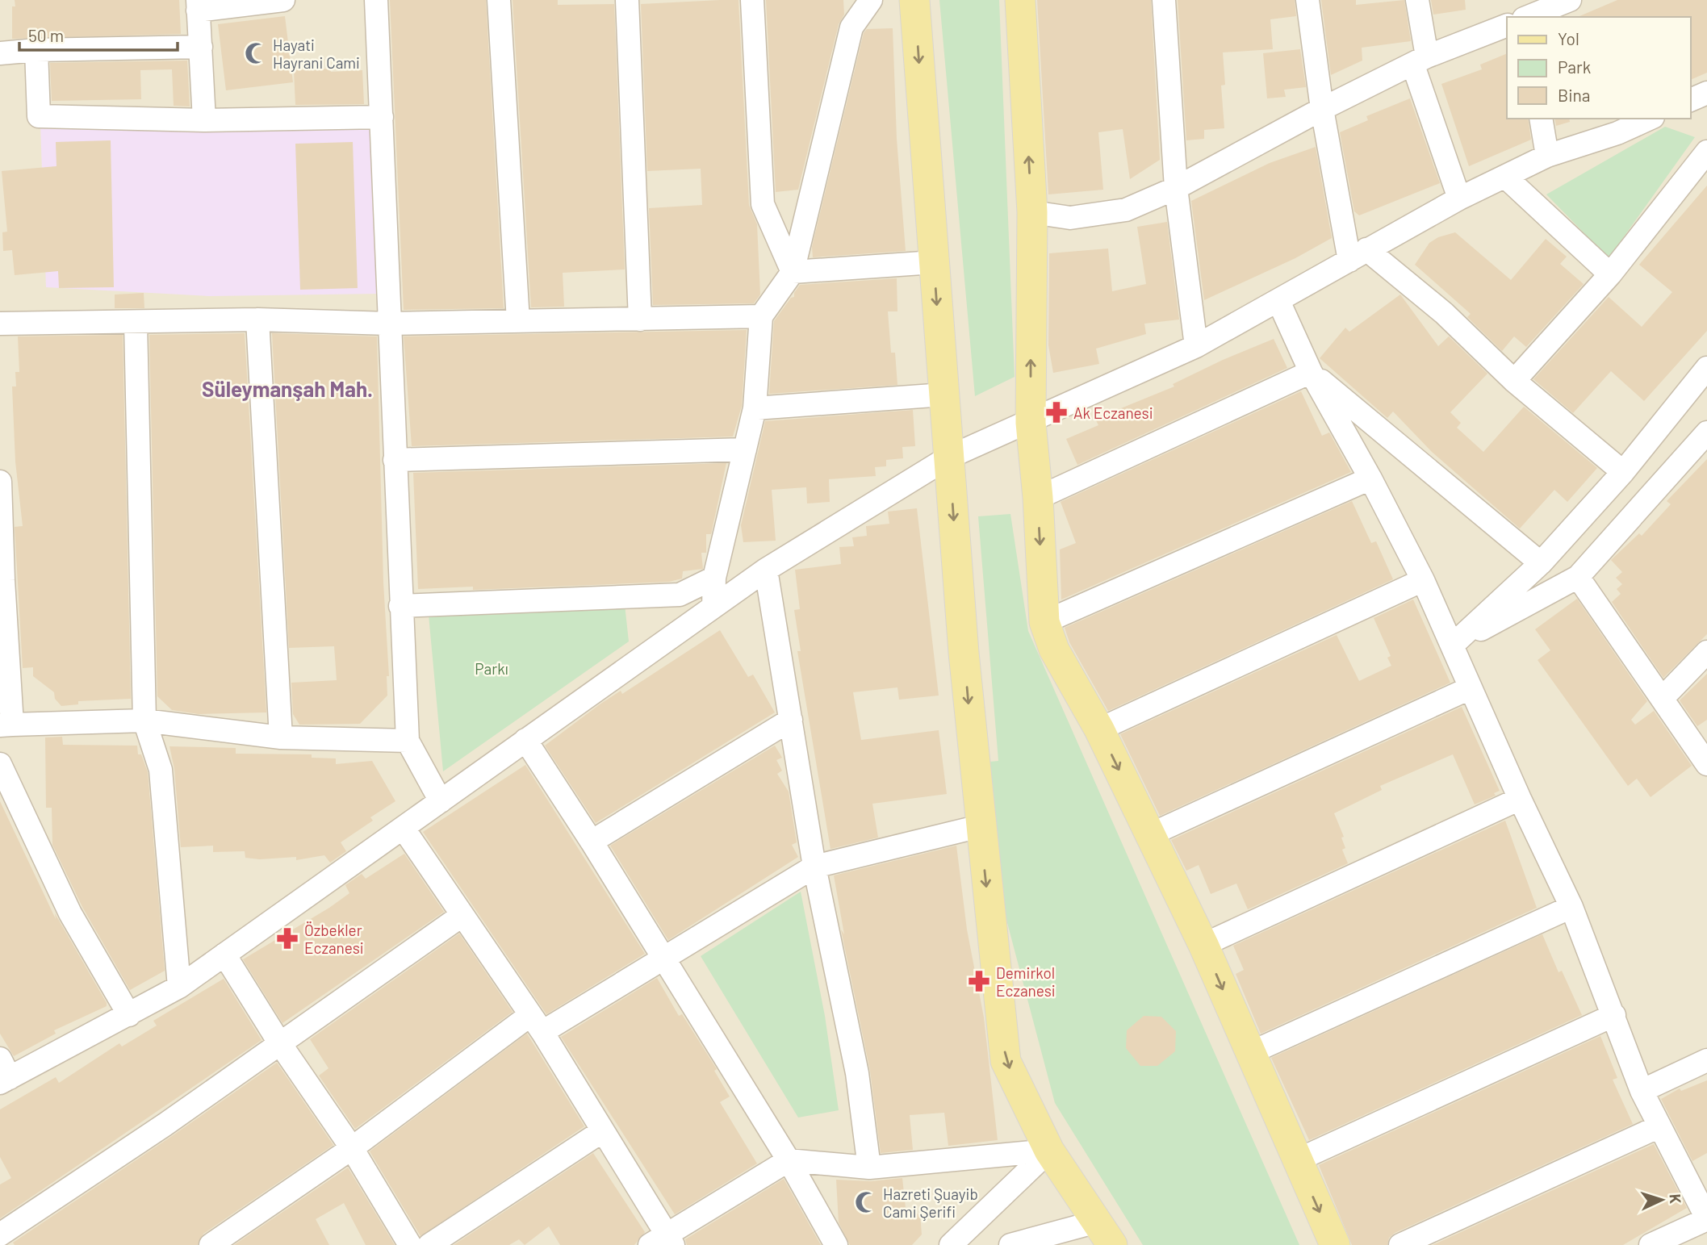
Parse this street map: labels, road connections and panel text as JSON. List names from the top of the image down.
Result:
{
  "districts": ["Süleymanşah Mah."],
  "parks": ["Parkı"],
  "places": {
    "mosque": ["Hayati Hayrani Cami", "Hazreti Şuayib Cami Şerifi"],
    "pharmacy": ["Ak Eczanesi", "Özbekler Eczanesi", "Demirkol Eczanesi"]
  },
  "legend": ["Yol", "Park", "Bina"],
  "scale_bar": "50 m",
  "north": "right"
}
